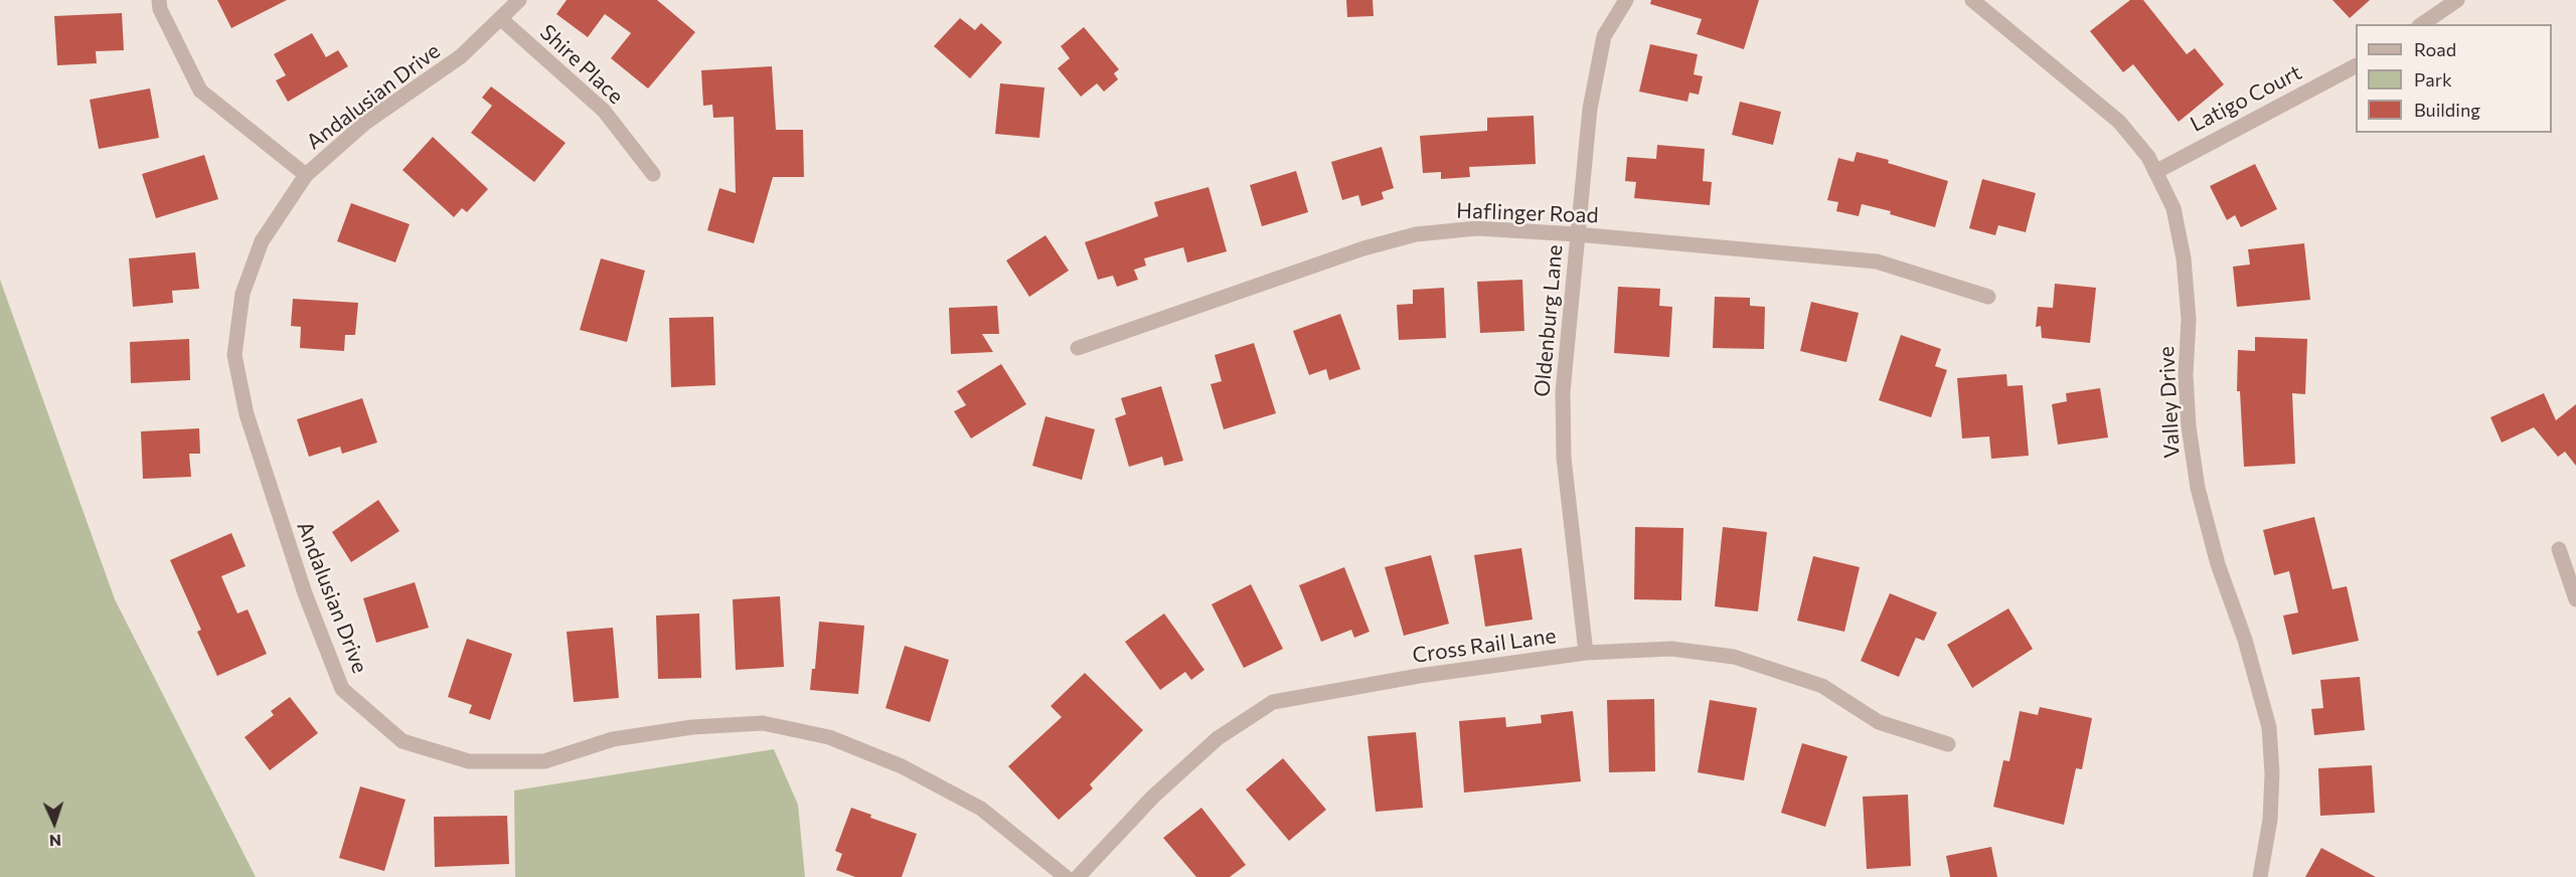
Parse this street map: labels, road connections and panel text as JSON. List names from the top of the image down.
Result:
{
  "streets": {
    "street": [
      "Shire Place",
      "Andalusian Drive",
      "Latigo Court",
      "Haflinger Road",
      "Oldenburg Lane",
      "Valley Drive",
      "Cross Rail Lane"
    ]
  },
  "crossings": [
    ["Shire Place", "Andalusian Drive"],
    ["Latigo Court", "Valley Drive"],
    ["Haflinger Road", "Oldenburg Lane"],
    ["Oldenburg Lane", "Cross Rail Lane"]
  ],
  "legend": ["Road", "Park", "Building"],
  "north": "bottom"
}
